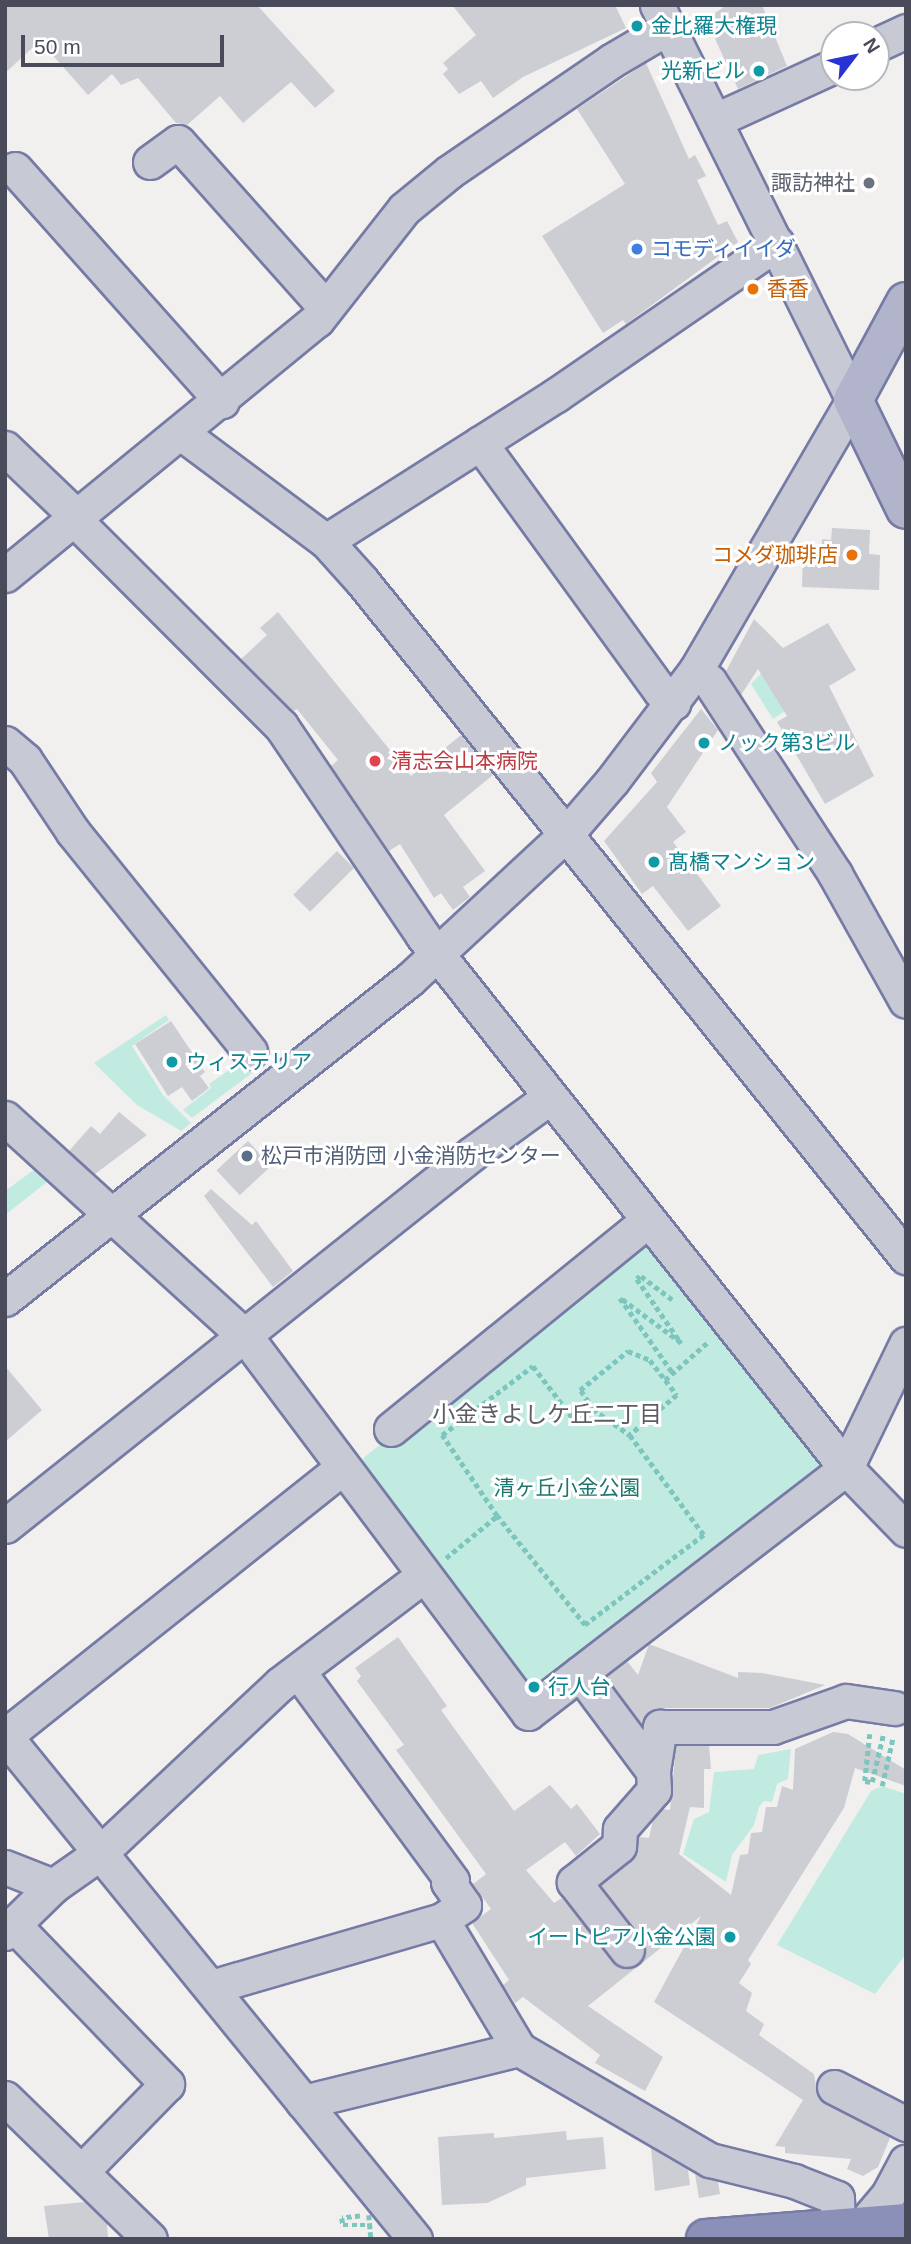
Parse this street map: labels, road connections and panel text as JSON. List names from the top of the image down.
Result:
{
  "districts": ["小金きよしケ丘二丁目"],
  "parks": ["清ヶ丘小金公園"],
  "places": [
    "金比羅大権現",
    "光新ビル",
    "諏訪神社",
    "コモディイイダ",
    "香香",
    "コメダ珈琲店",
    "ノック第3ビル",
    "清志会山本病院",
    "髙橋マンション",
    "ウィステリア",
    "松戸市消防団 小金消防センター",
    "行人台",
    "イートピア小金公園"
  ],
  "scale_bar": "50 m",
  "north": "top right"
}
